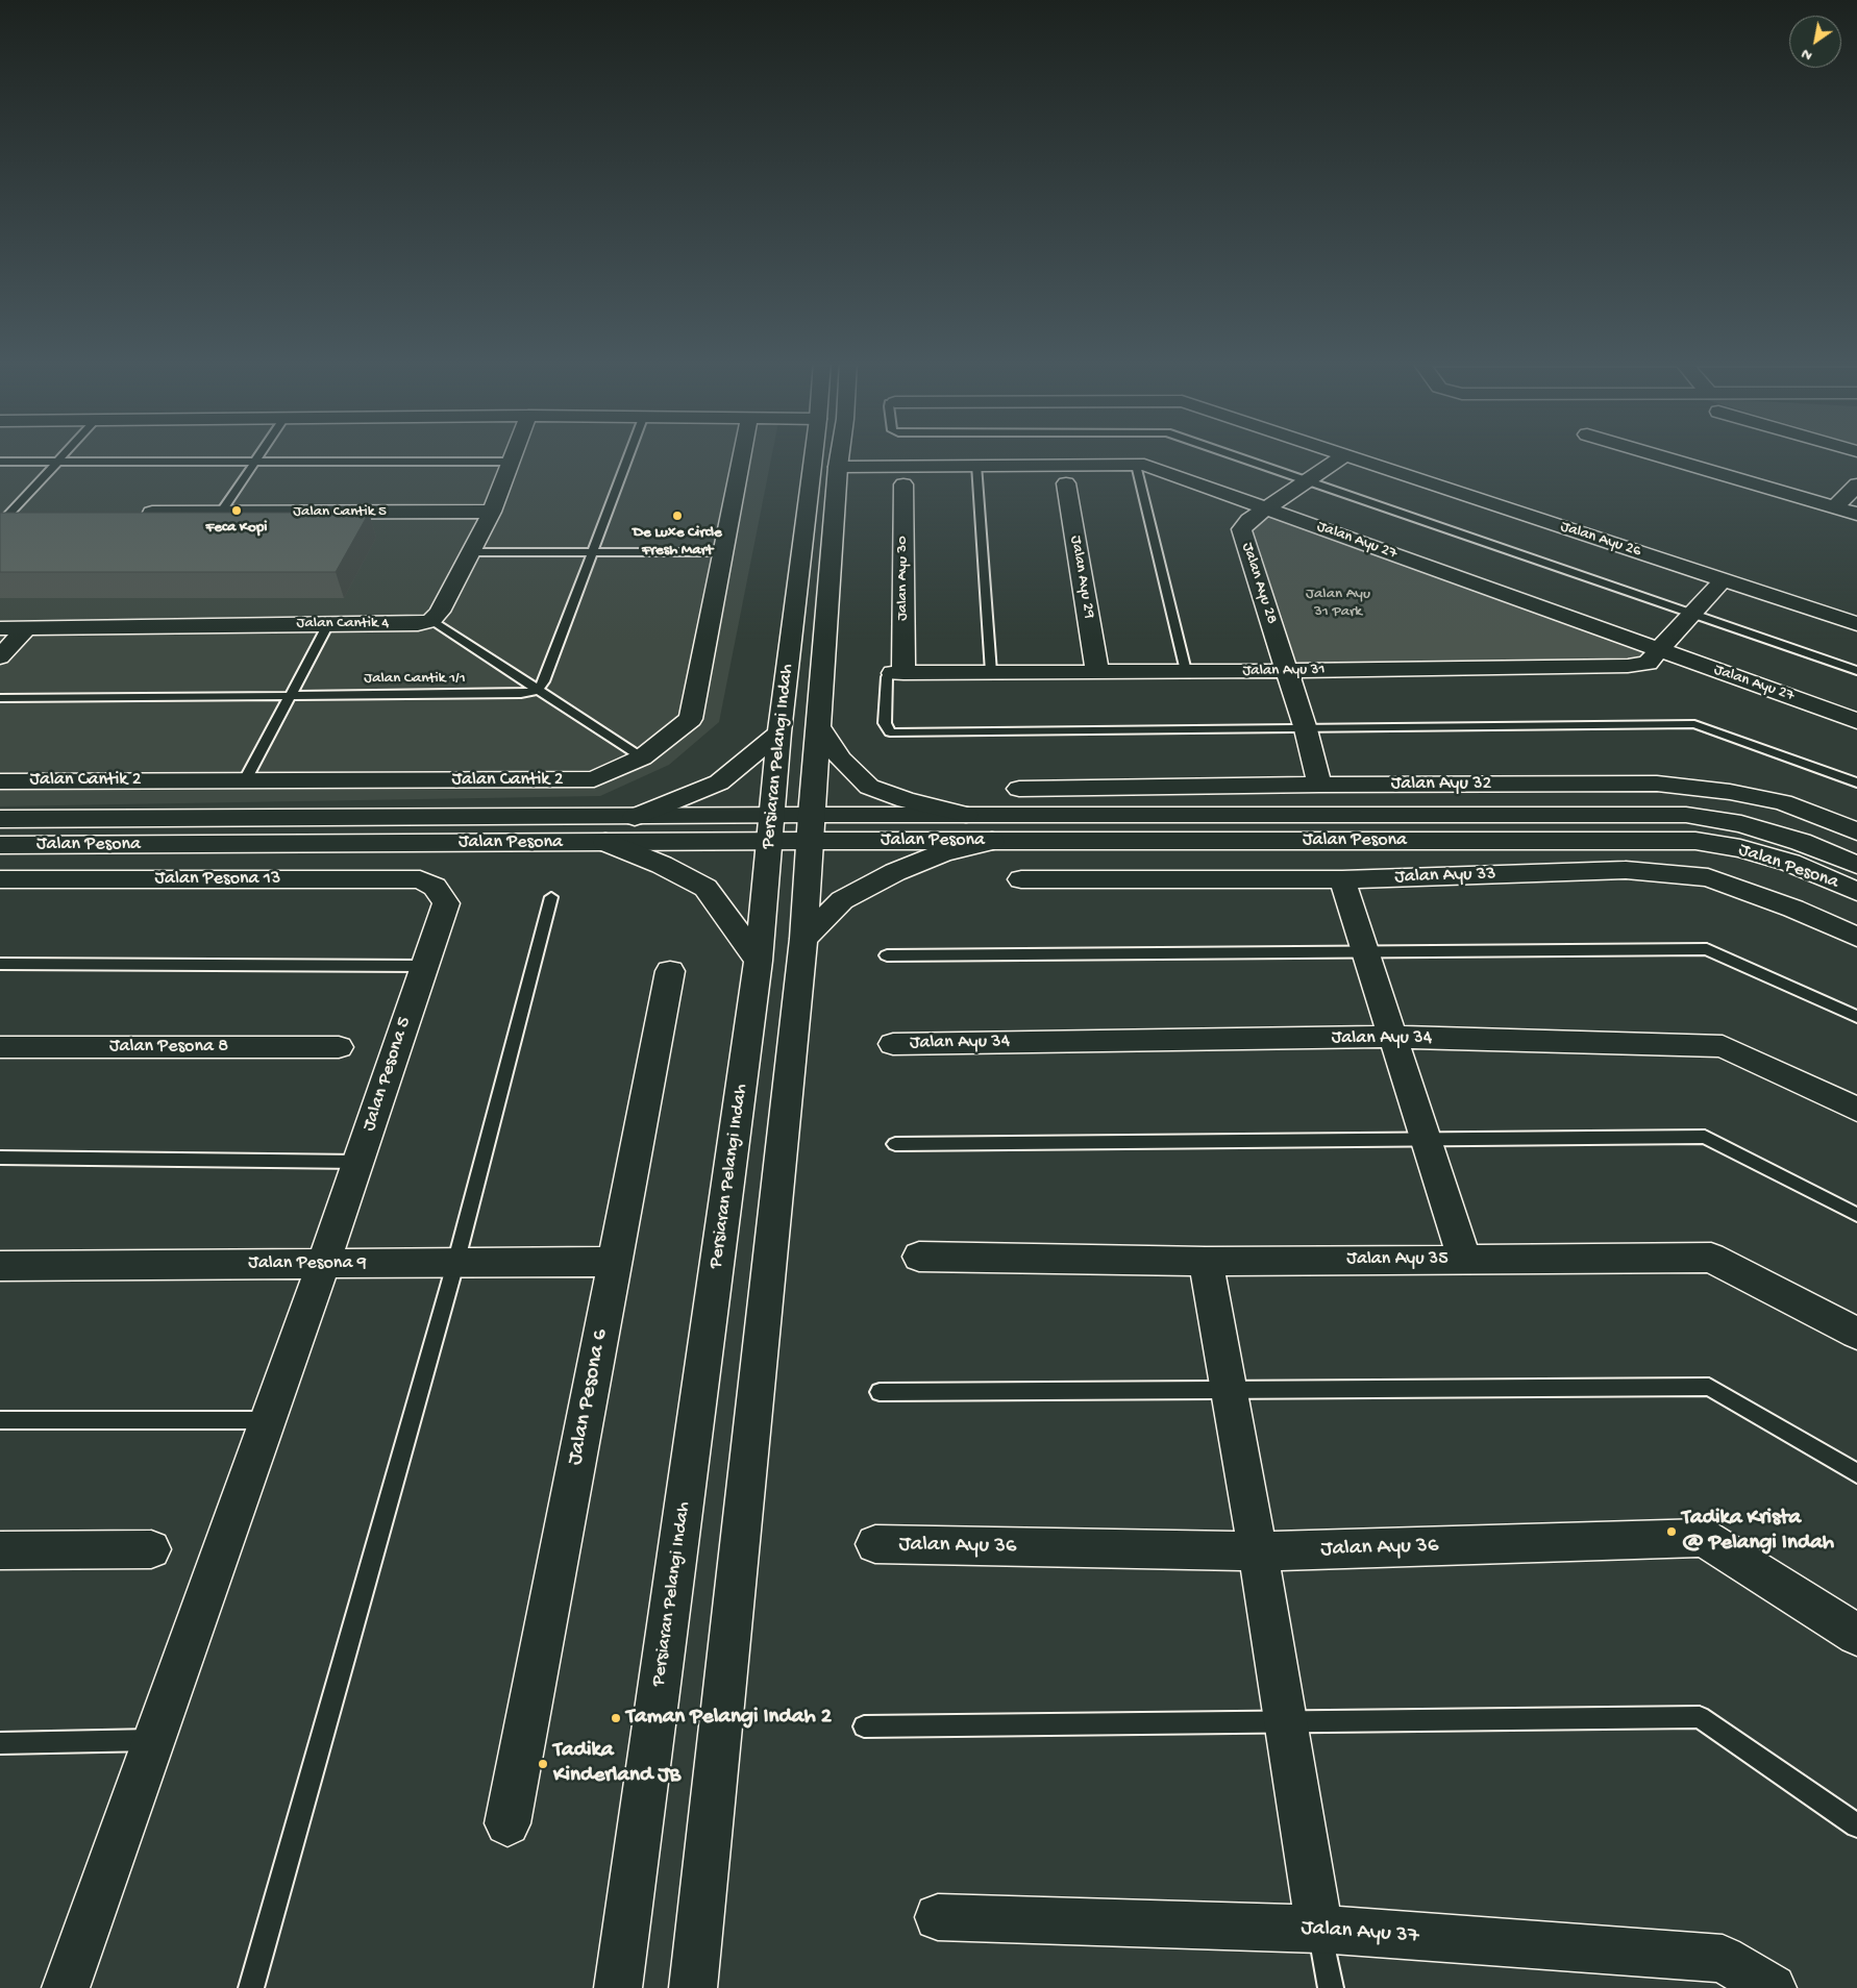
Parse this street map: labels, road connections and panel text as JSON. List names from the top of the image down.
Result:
{
  "streets": {
    "street": [
      "Jalan Cantik 5",
      "Jalan Ayu 26",
      "Jalan Ayu 27",
      "Jalan Ayu 29",
      "Jalan Ayu 30",
      "Jalan Ayu 28",
      "Jalan Cantik 4",
      "Jalan Ayu 31",
      "Persiaran Pelangi Indah",
      "Jalan Cantik 2",
      "Jalan Ayu 32",
      "Jalan Pesona",
      "Jalan Ayu 33",
      "Jalan Pesona 13",
      "Jalan Ayu 34",
      "Jalan Pesona 8",
      "Jalan Pesona 5",
      "Jalan Ayu 35",
      "Jalan Pesona 9",
      "Jalan Pesona 6",
      "Jalan Ayu 36",
      "Jalan Ayu 37"
    ],
    "lane": ["Jalan Cantik 1/1"]
  },
  "crossings": [
    ["Jalan Ayu 26", "Jalan Ayu 31"],
    ["Jalan Ayu 27", "Jalan Ayu 28"],
    ["Jalan Ayu 27", "Jalan Ayu 31"],
    ["Jalan Ayu 27", "Persiaran Pelangi Indah"],
    ["Jalan Ayu 29", "Jalan Ayu 31"],
    ["Jalan Ayu 30", "Jalan Ayu 31"],
    ["Jalan Ayu 28", "Jalan Ayu 31"],
    ["Persiaran Pelangi Indah", "Jalan Pesona"],
    ["Jalan Pesona 13", "Jalan Pesona 5"],
    ["Jalan Pesona 5", "Jalan Pesona 9"],
    ["Jalan Pesona 9", "Jalan Pesona 6"]
  ],
  "parks": ["Jalan Ayu 31 Park"],
  "places": [
    "Feca Kopi",
    "De Luxe Circle Fresh Mart",
    "Tadika Krista @ Pelangi Indah",
    "Taman Pelangi Indah 2",
    "Tadika Kinderland JB"
  ],
  "north": "bottom left"
}
